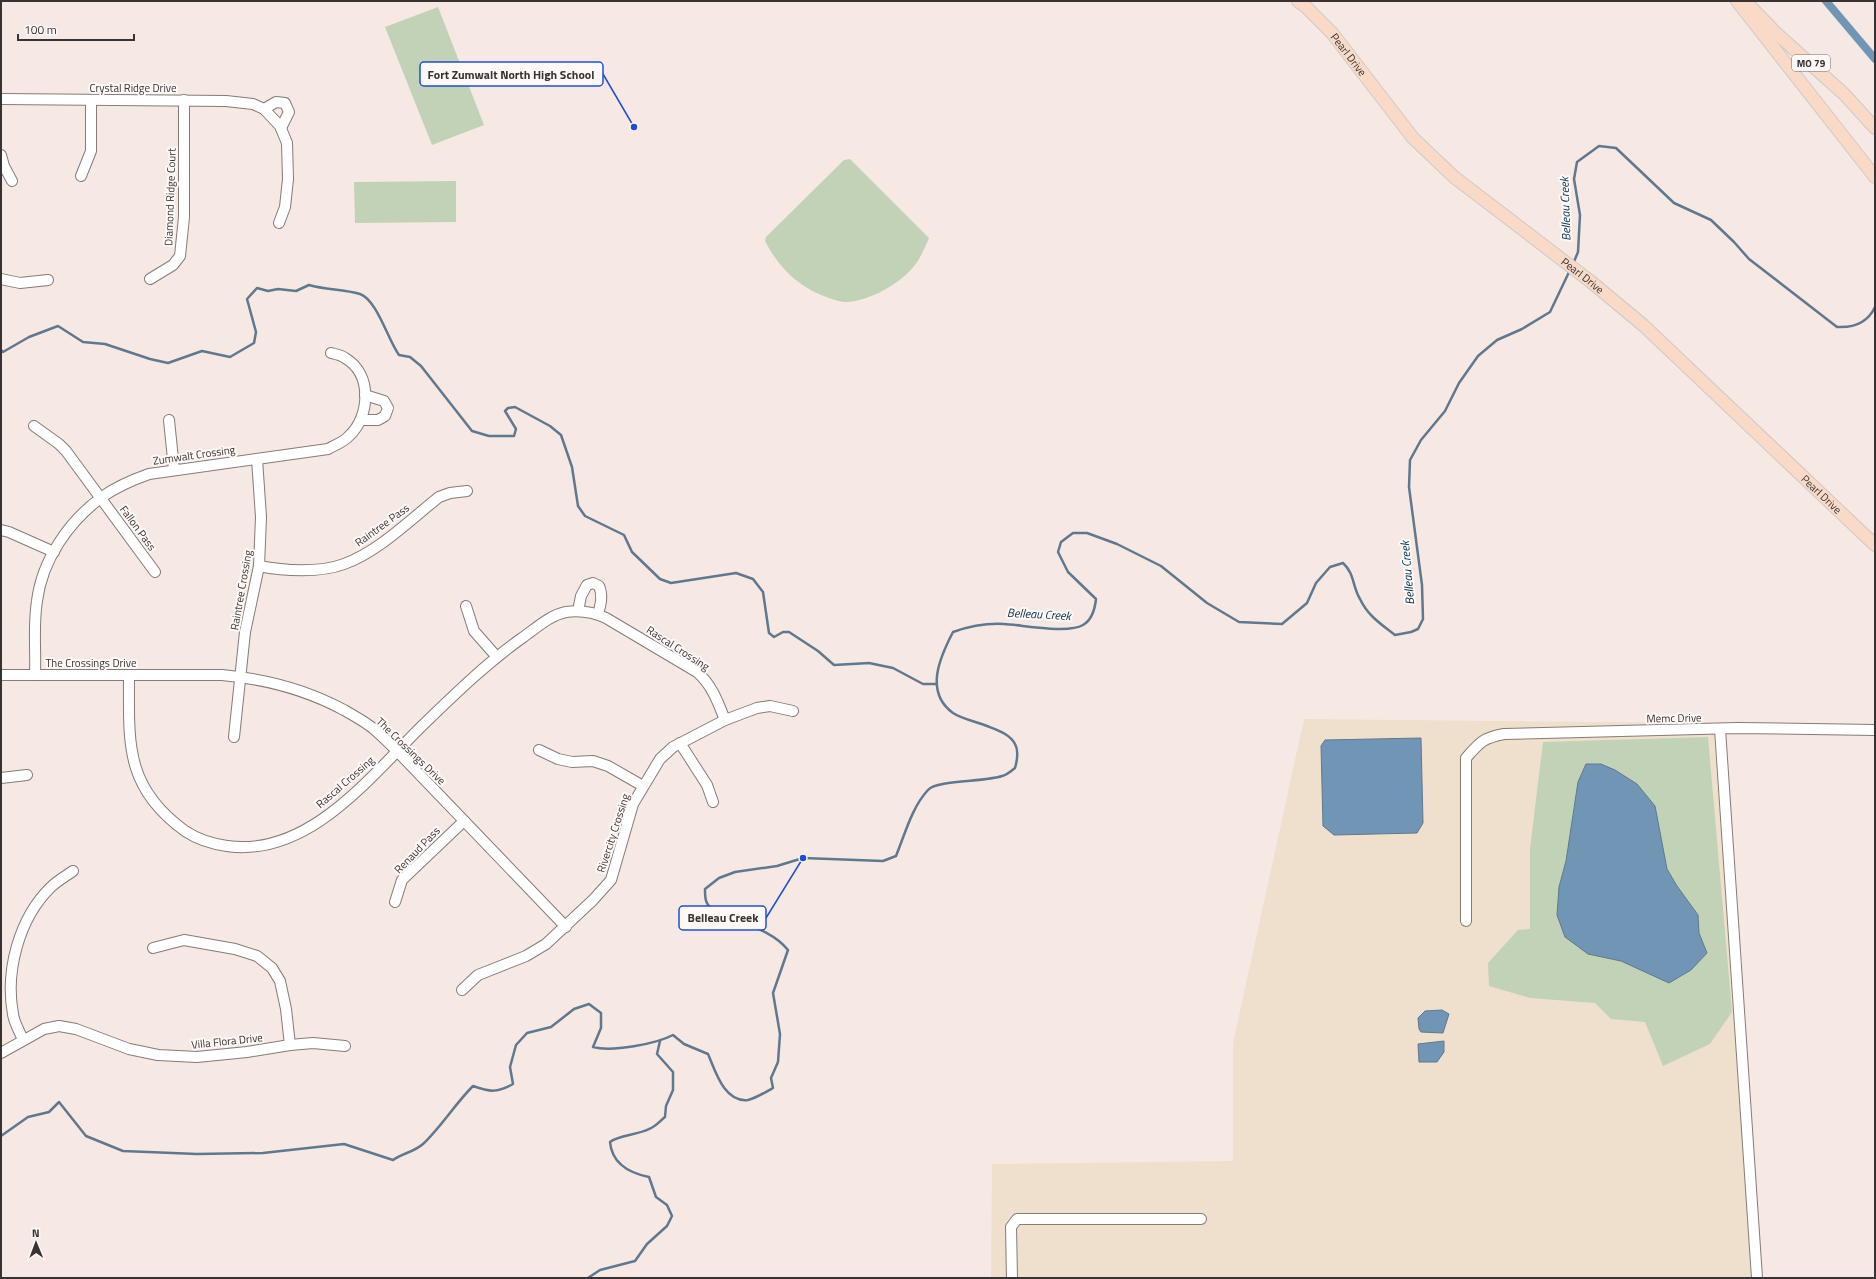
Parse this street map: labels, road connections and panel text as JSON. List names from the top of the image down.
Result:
{
  "streets": {
    "main road": ["Pearl Drive", "MO 79"],
    "street": [
      "Crystal Ridge Drive",
      "Diamond Ridge Court",
      "Zumwalt Crossing",
      "Raintree Pass",
      "Fallon Pass",
      "Raintree Crossing",
      "Rascal Crossing",
      "The Crossings Drive",
      "Memc Drive",
      "Rivercity Crossing",
      "Renaud Pass",
      "Villa Flora Drive"
    ]
  },
  "crossings": [
    ["Crystal Ridge Drive", "Diamond Ridge Court"],
    ["Zumwalt Crossing", "Fallon Pass"],
    ["Zumwalt Crossing", "Raintree Crossing"],
    ["Zumwalt Crossing", "The Crossings Drive"],
    ["Raintree Pass", "Raintree Crossing"],
    ["Raintree Crossing", "The Crossings Drive"],
    ["Rascal Crossing", "The Crossings Drive"],
    ["Rascal Crossing", "Rivercity Crossing"],
    ["The Crossings Drive", "Rivercity Crossing"],
    ["The Crossings Drive", "Renaud Pass"]
  ],
  "water": ["Belleau Creek"],
  "places": ["Fort Zumwalt North High School", "Belleau Creek"],
  "scale_bar": "100 m",
  "north": "top"
}
